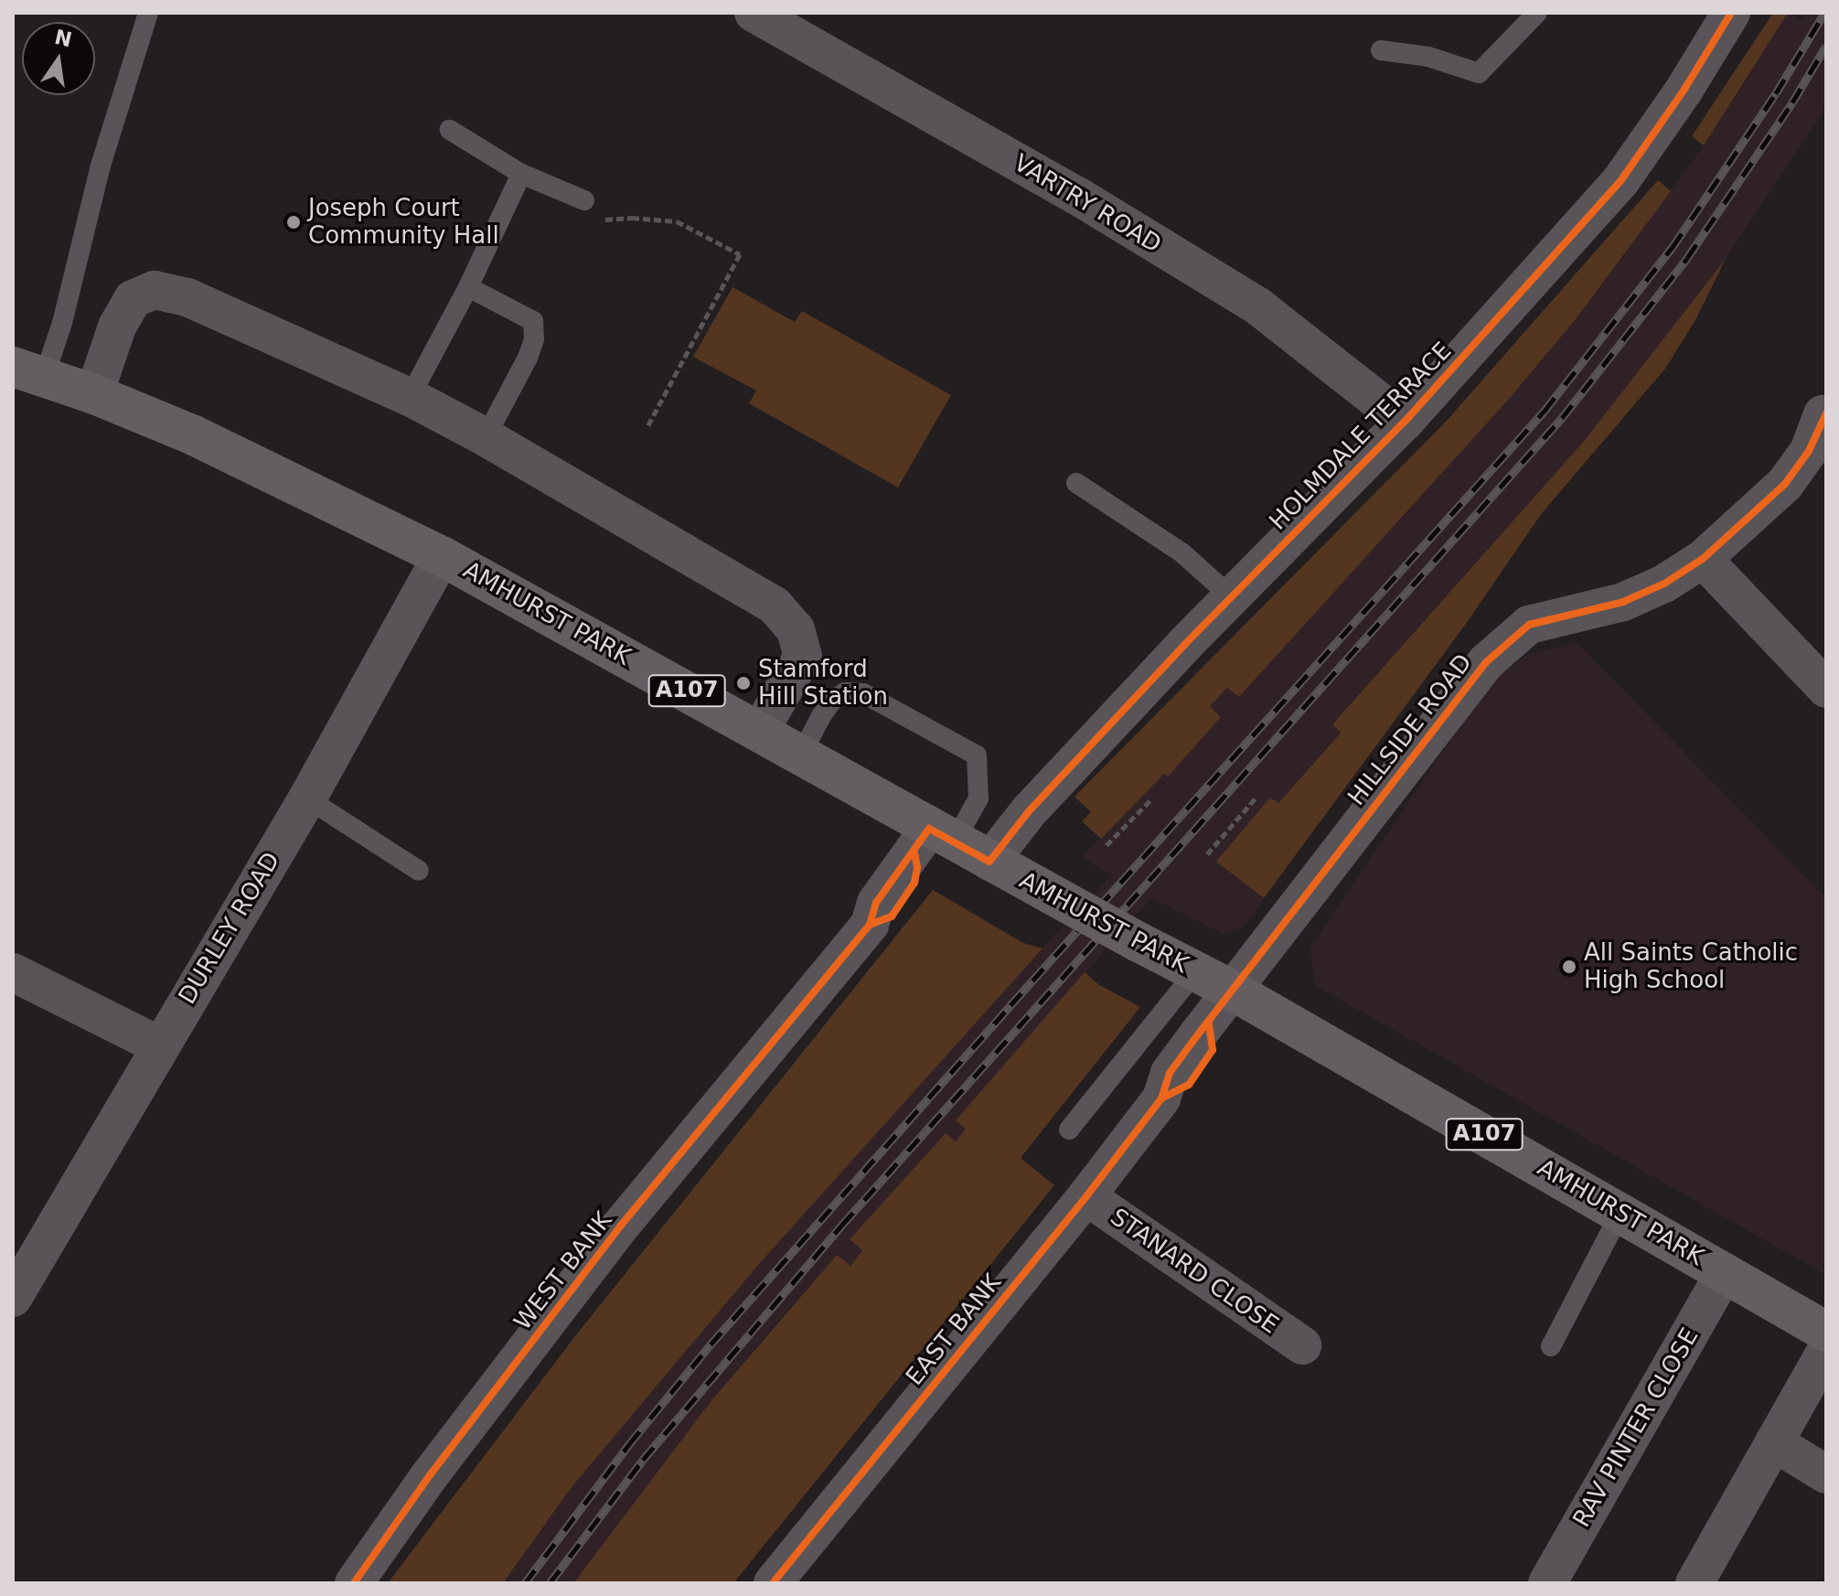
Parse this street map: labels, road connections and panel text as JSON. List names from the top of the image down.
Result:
{
  "streets": {
    "main road": ["AMHURST PARK", "A107"],
    "street": [
      "VARTRY ROAD",
      "HOLMDALE TERRACE",
      "HILLSIDE ROAD",
      "DURLEY ROAD",
      "WEST BANK",
      "STANARD CLOSE",
      "EAST BANK",
      "RAV PINTER CLOSE"
    ]
  },
  "crossings": [
    ["VARTRY ROAD", "HOLMDALE TERRACE"],
    ["HOLMDALE TERRACE", "AMHURST PARK"],
    ["AMHURST PARK", "HILLSIDE ROAD"],
    ["AMHURST PARK", "DURLEY ROAD"],
    ["AMHURST PARK", "WEST BANK"],
    ["AMHURST PARK", "EAST BANK"],
    ["AMHURST PARK", "RAV PINTER CLOSE"],
    ["HILLSIDE ROAD", "EAST BANK"],
    ["STANARD CLOSE", "EAST BANK"]
  ],
  "places": ["Joseph Court Community Hall", "Stamford Hill Station", "All Saints Catholic High School"],
  "north": "top"
}
